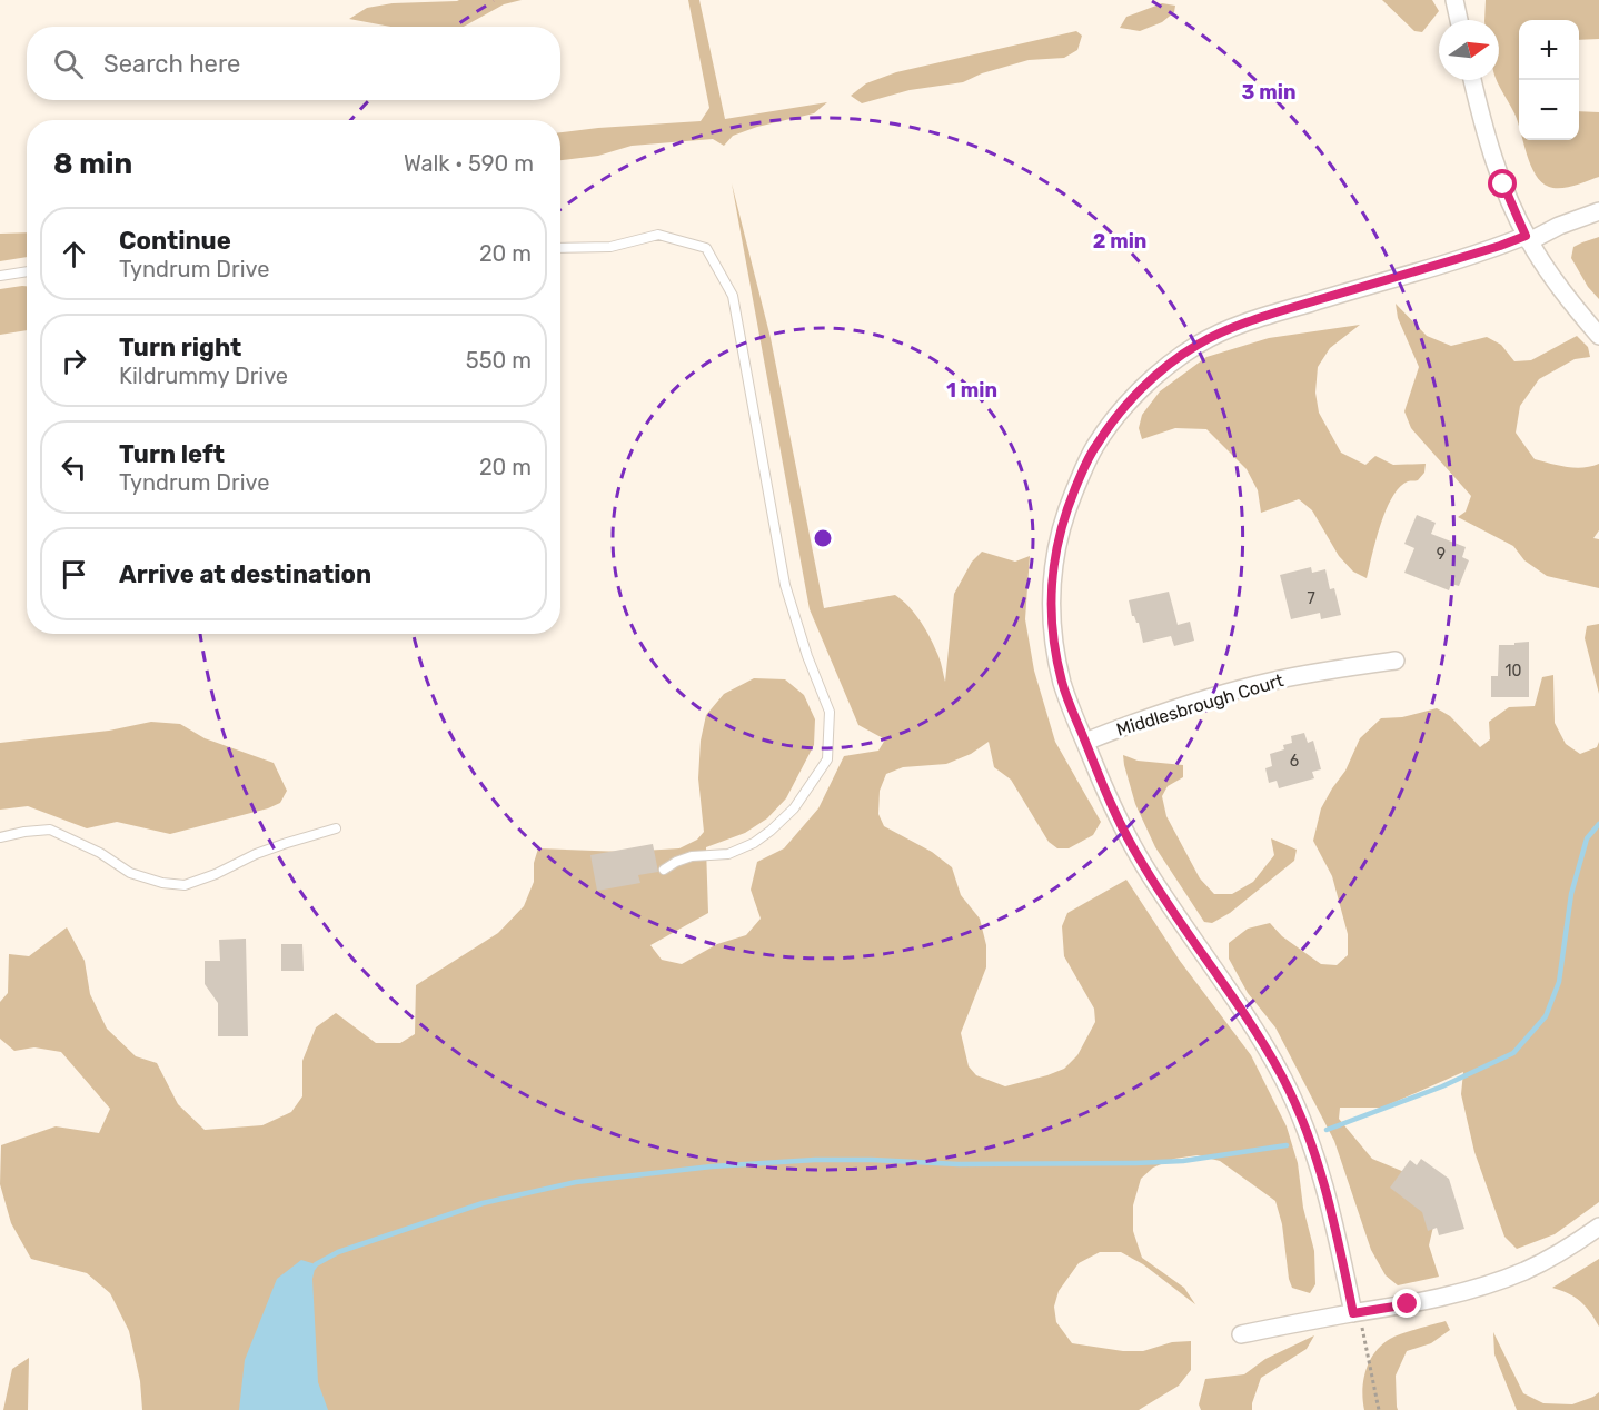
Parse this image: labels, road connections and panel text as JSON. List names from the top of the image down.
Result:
{
  "streets": {
    "street": ["Middlesbrough Court"]
  },
  "house_numbers": [
    "9",
    "7",
    "10",
    "6"
  ],
  "north": "right",
  "page": {
    "map_buttons": ["+", "−"],
    "search": "Search here",
    "heading": ["8 min", "Walk · 590 m"],
    "list": [
      ["Continue", "Tyndrum Drive", "20 m"],
      ["Turn right", "Kildrummy Drive", "550 m"],
      ["Turn left", "Tyndrum Drive", "20 m"],
      "Arrive at destination"
    ]
  },
  "rings": ["3 min", "2 min", "1 min"]
}
